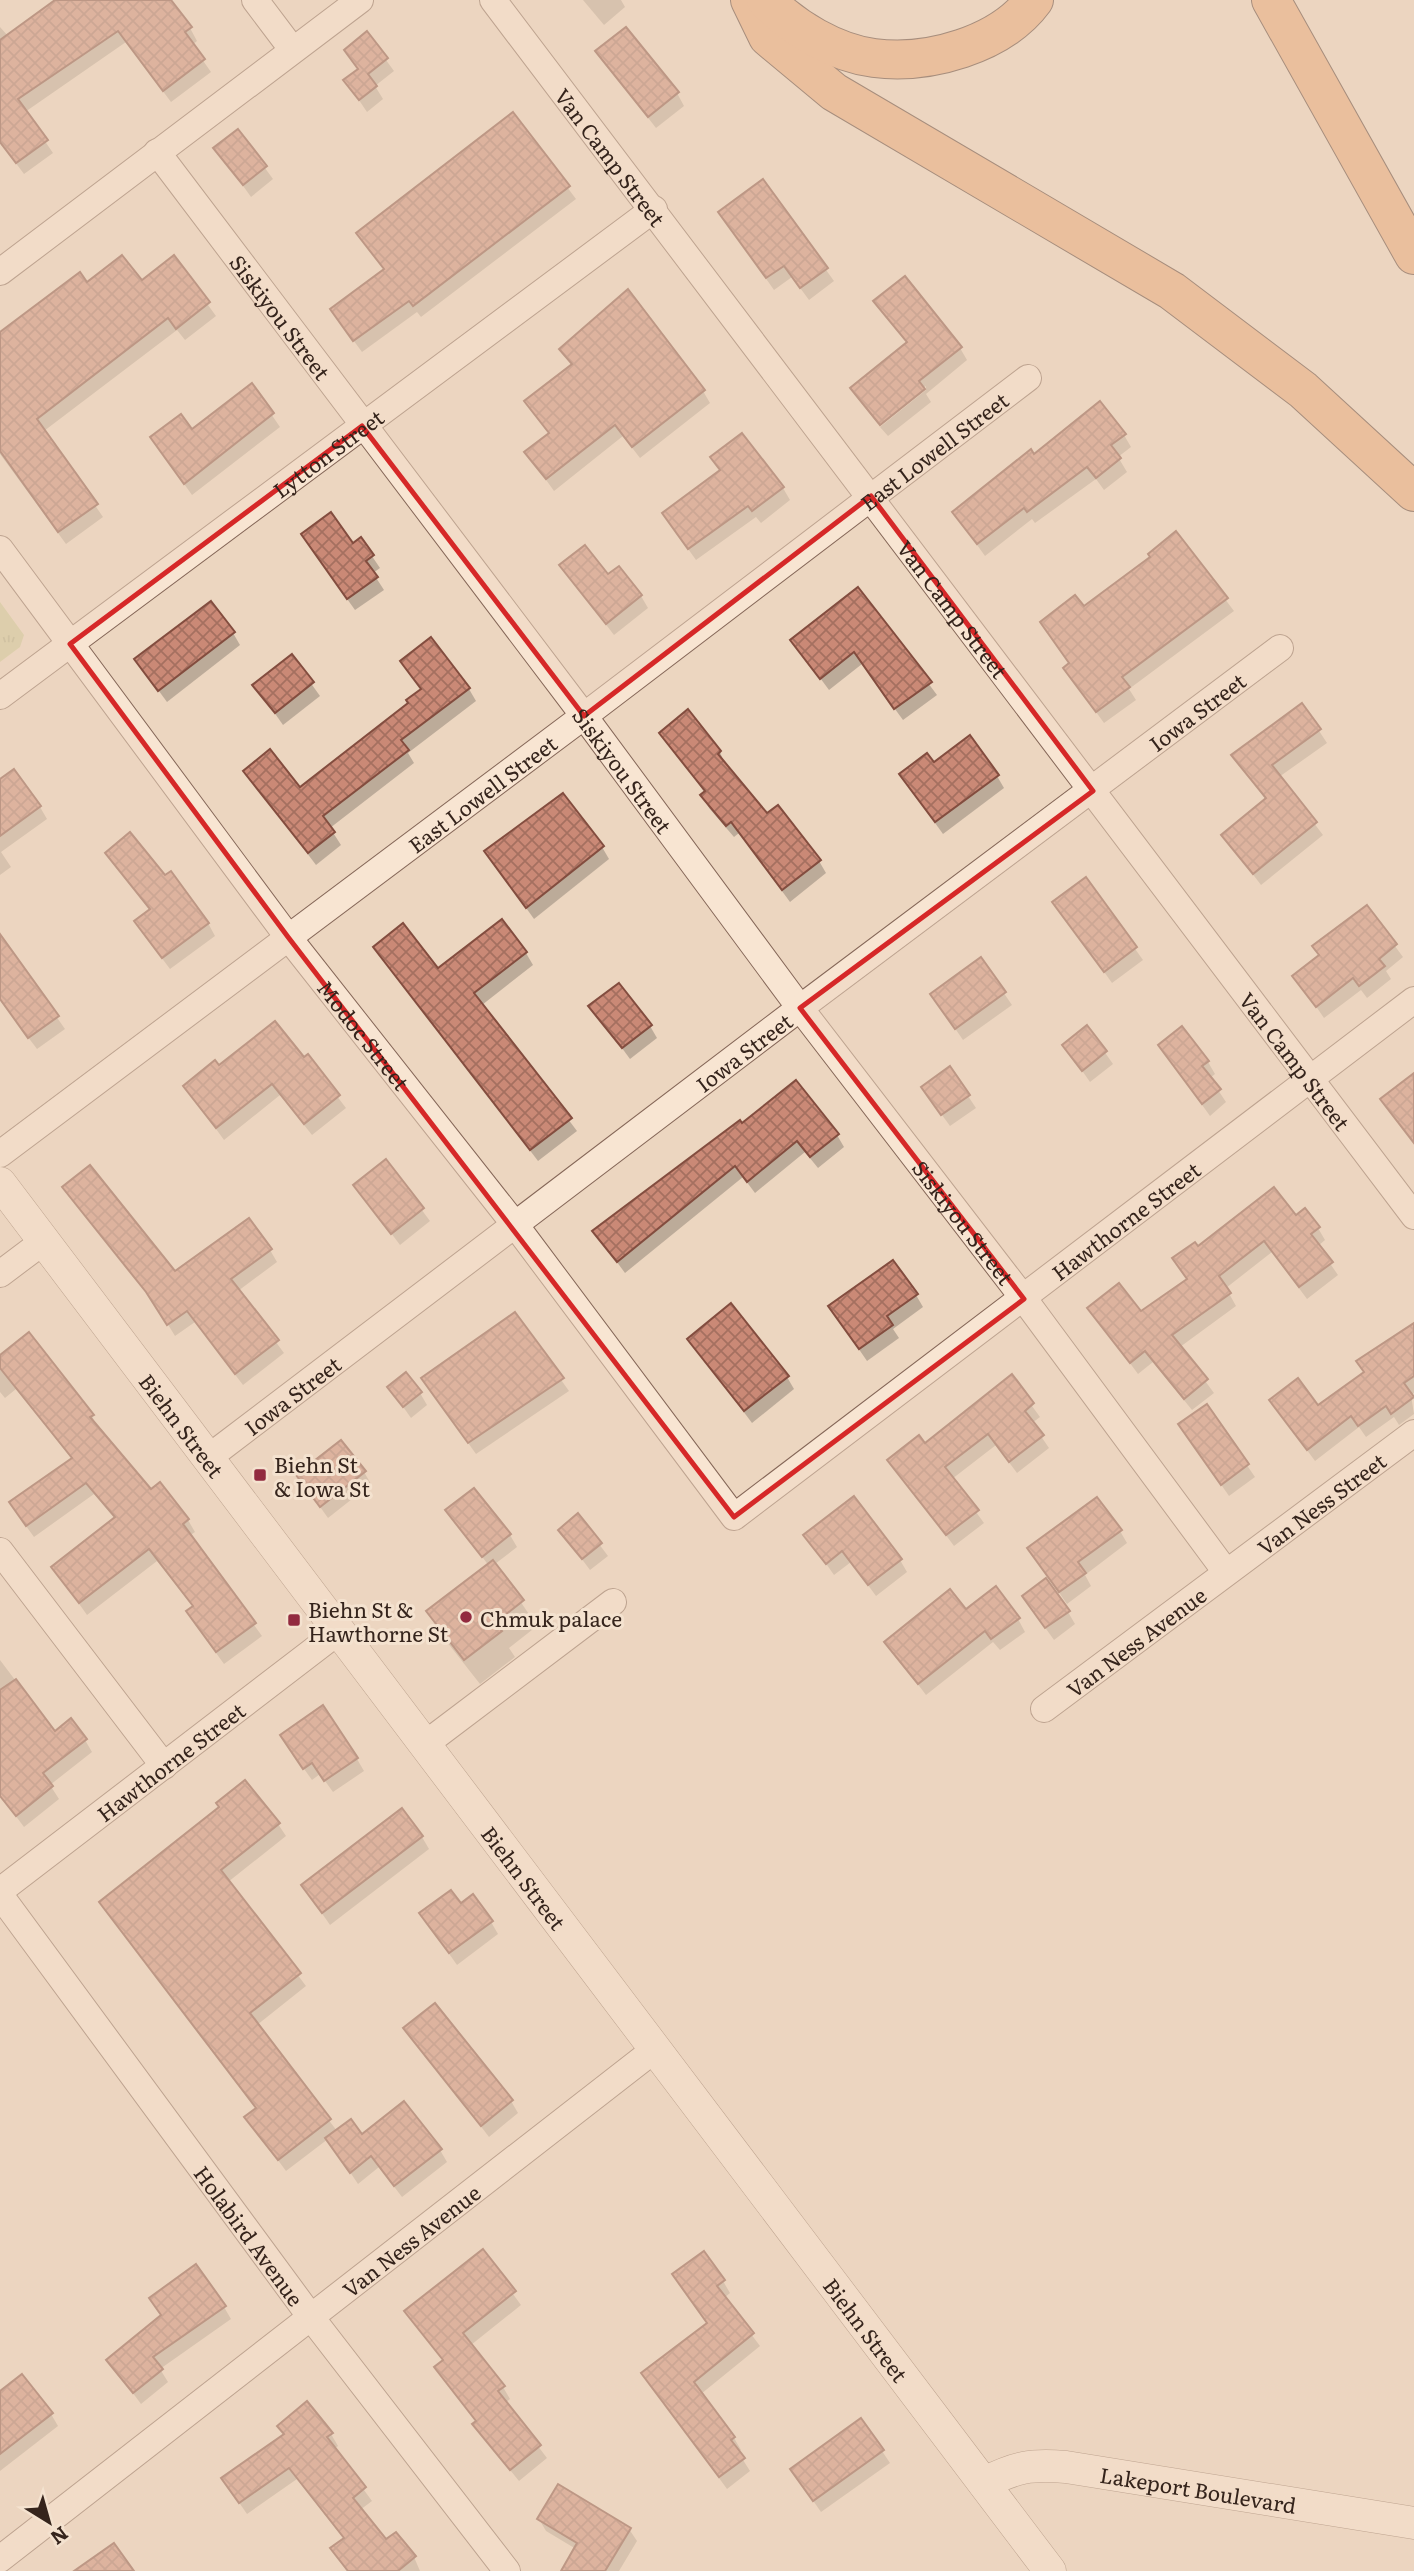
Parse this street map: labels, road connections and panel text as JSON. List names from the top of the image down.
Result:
{
  "streets": {
    "street": [
      "Van Camp Street",
      "Siskiyou Street",
      "East Lowell Street",
      "Lytton Street",
      "Iowa Street",
      "Modoc Street",
      "Hawthorne Street",
      "Biehn Street",
      "Van Ness Street",
      "Van Ness Avenue",
      "Holabird Avenue",
      "Lakeport Boulevard"
    ]
  },
  "crossings": [
    ["Van Camp Street", "East Lowell Street"],
    ["Van Camp Street", "Lytton Street"],
    ["Van Camp Street", "Iowa Street"],
    ["Van Camp Street", "Hawthorne Street"],
    ["Siskiyou Street", "East Lowell Street"],
    ["Siskiyou Street", "Lytton Street"],
    ["Siskiyou Street", "Iowa Street"],
    ["Siskiyou Street", "Hawthorne Street"],
    ["Siskiyou Street", "Van Ness Street"],
    ["Siskiyou Street", "Van Ness Avenue"],
    ["East Lowell Street", "Modoc Street"],
    ["Lytton Street", "Modoc Street"],
    ["Iowa Street", "Modoc Street"],
    ["Iowa Street", "Biehn Street"],
    ["Modoc Street", "Hawthorne Street"],
    ["Hawthorne Street", "Biehn Street"],
    ["Hawthorne Street", "Holabird Avenue"],
    ["Biehn Street", "Van Ness Avenue"],
    ["Biehn Street", "Lakeport Boulevard"],
    ["Van Ness Street", "Van Ness Avenue"],
    ["Van Ness Avenue", "Holabird Avenue"]
  ],
  "places": {
    "transit": ["Biehn St & Iowa St", "Biehn St & Hawthorne St"],
    "other": ["Chmuk palace"]
  },
  "north": "bottom right"
}
